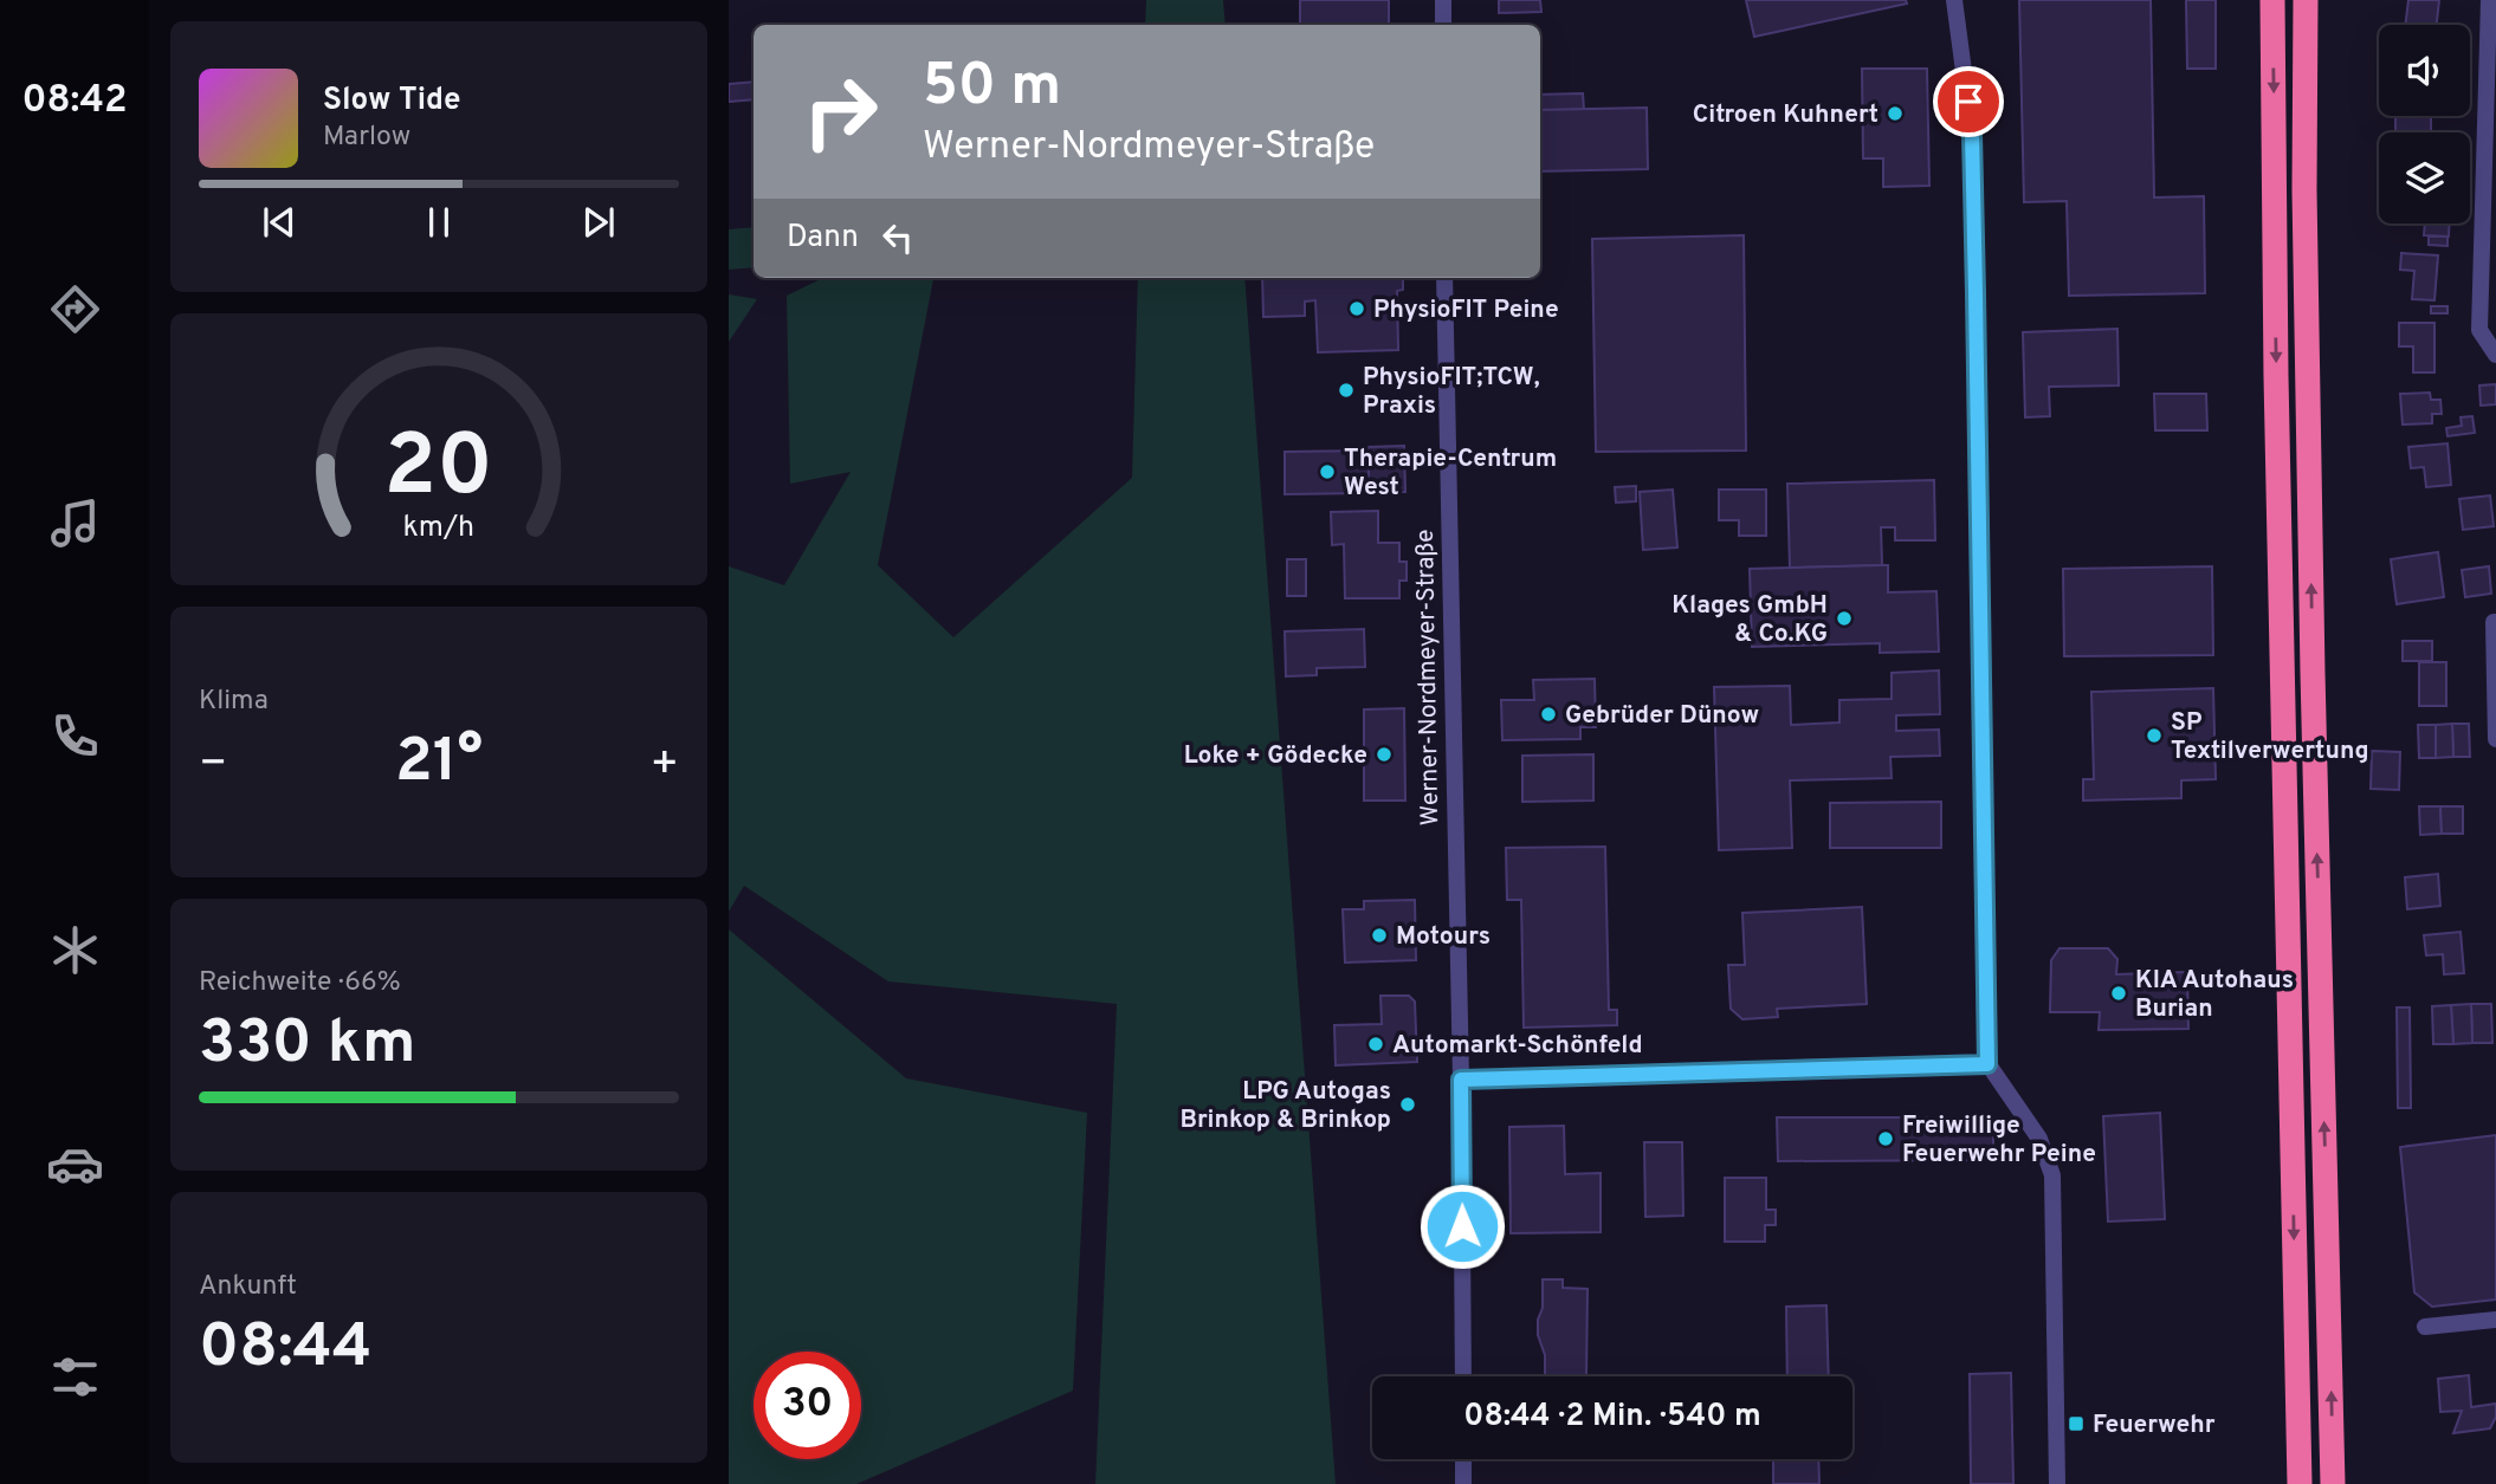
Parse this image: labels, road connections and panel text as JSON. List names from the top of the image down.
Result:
{
  "streets": {
    "street": ["Werner-Nordmeyer-Straße"]
  },
  "places": {
    "other": [
      "Citroen Kuhnert",
      "PhysioFIT Peine",
      "PhysioFIT;TCW, Praxis",
      "Therapie-Centrum West",
      "Klages GmbH & Co.KG",
      "Gebrüder Dünow",
      "SP Textilverwertung",
      "Loke + Gödecke",
      "Motours",
      "KIA Autohaus Burian",
      "Automarkt-Schönfeld",
      "LPG Autogas Brinkop & Brinkop",
      "Freiwillige Feuerwehr Peine"
    ],
    "transit": ["Feuerwehr"]
  },
  "page": {
    "tabs": "08:42",
    "turn": ["50 m", "Werner-Nordmeyer-Straße"],
    "song": ["Slow Tide", "Marlow"],
    "then": "Dann",
    "tile": [
      "Klima",
      ["Reichweite · 66%", "330 km"],
      ["Ankunft", "08:44"]
    ],
    "heat": ["−", "21°", "+"],
    "limit": "30",
    "trip": "08:44 · 2 Min. · 540 m",
    "gauge": ["20", "km/h"]
  }
}
